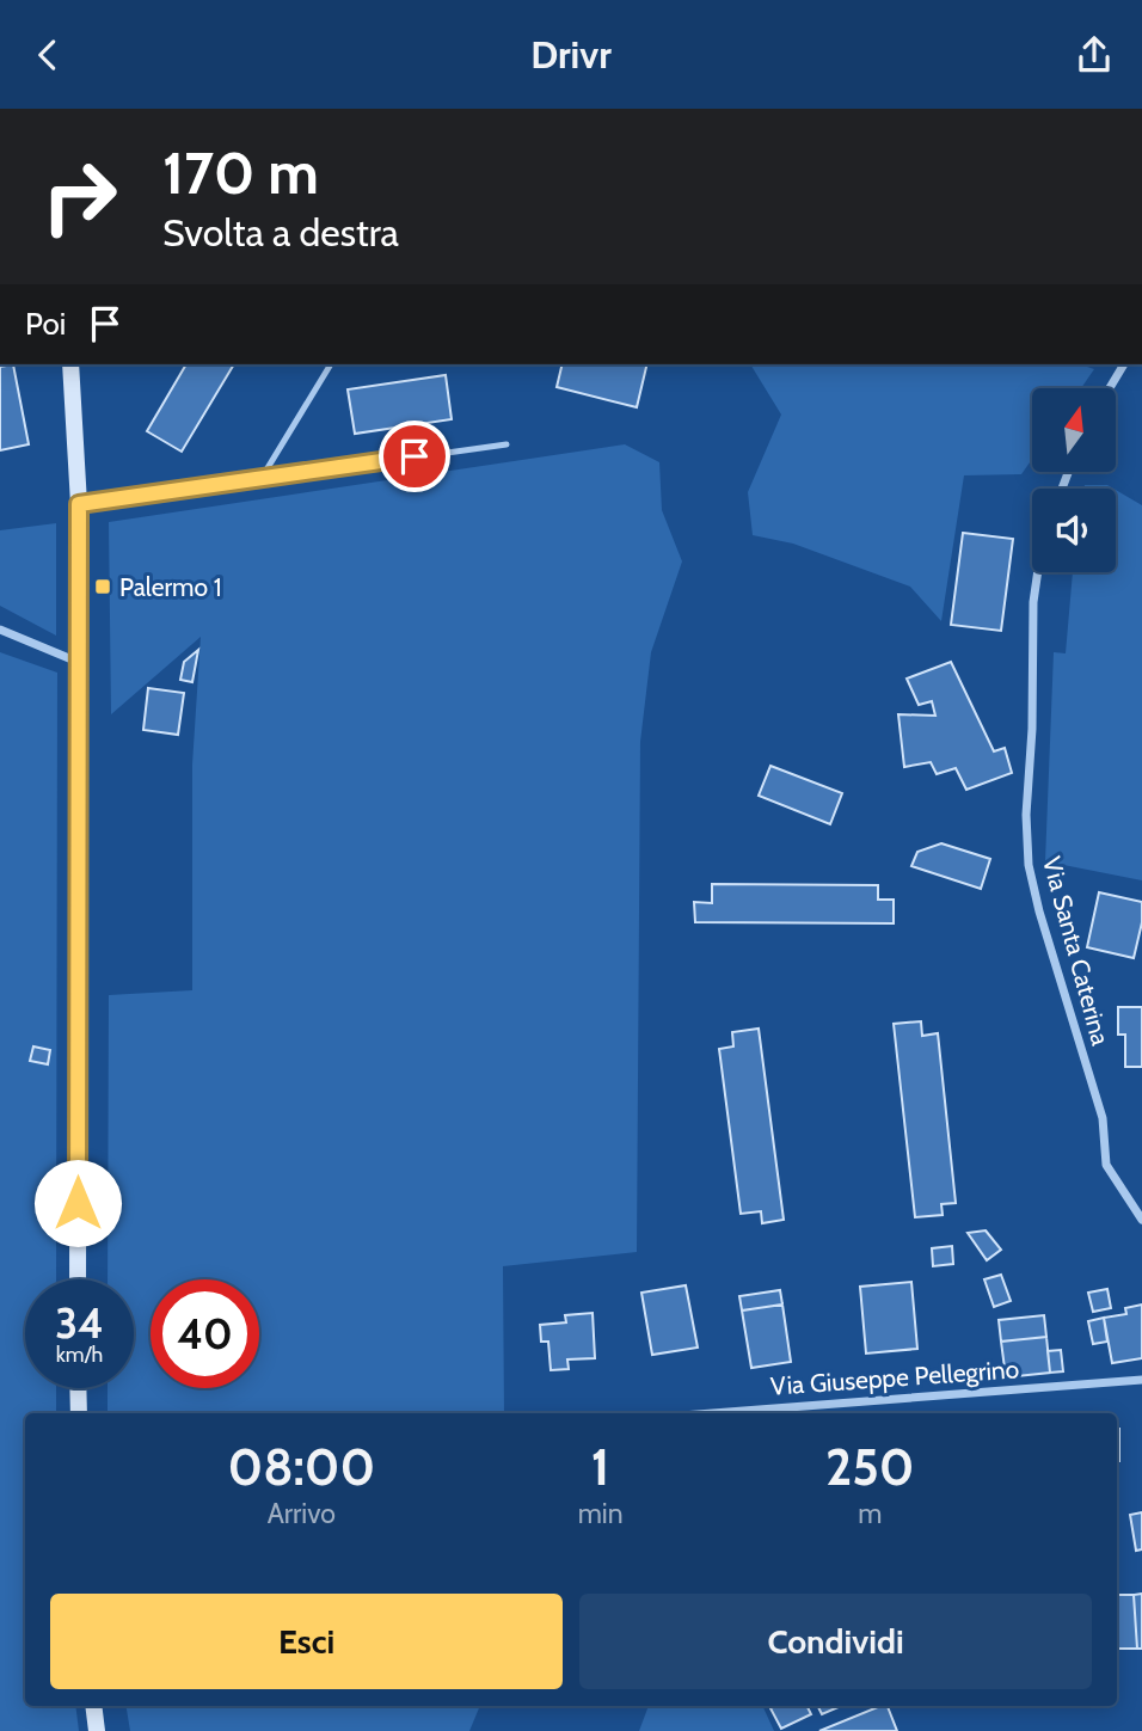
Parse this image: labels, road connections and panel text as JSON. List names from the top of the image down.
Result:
{
  "streets": {
    "street": ["Via Santa Caterina", "Via Giuseppe Pellegrino"]
  },
  "places": {
    "transit": ["Palermo 1"]
  },
  "north": "top",
  "page": {
    "header": "Drivr",
    "turn": ["170 m", "Svolta a destra"],
    "then": "Poi",
    "speed": "34 km/h",
    "limit": "40",
    "eta": [
      "08:00",
      "Arrivo",
      "1",
      "min",
      "250",
      "m"
    ],
    "buttons": ["Esci", "Condividi"]
  }
}
